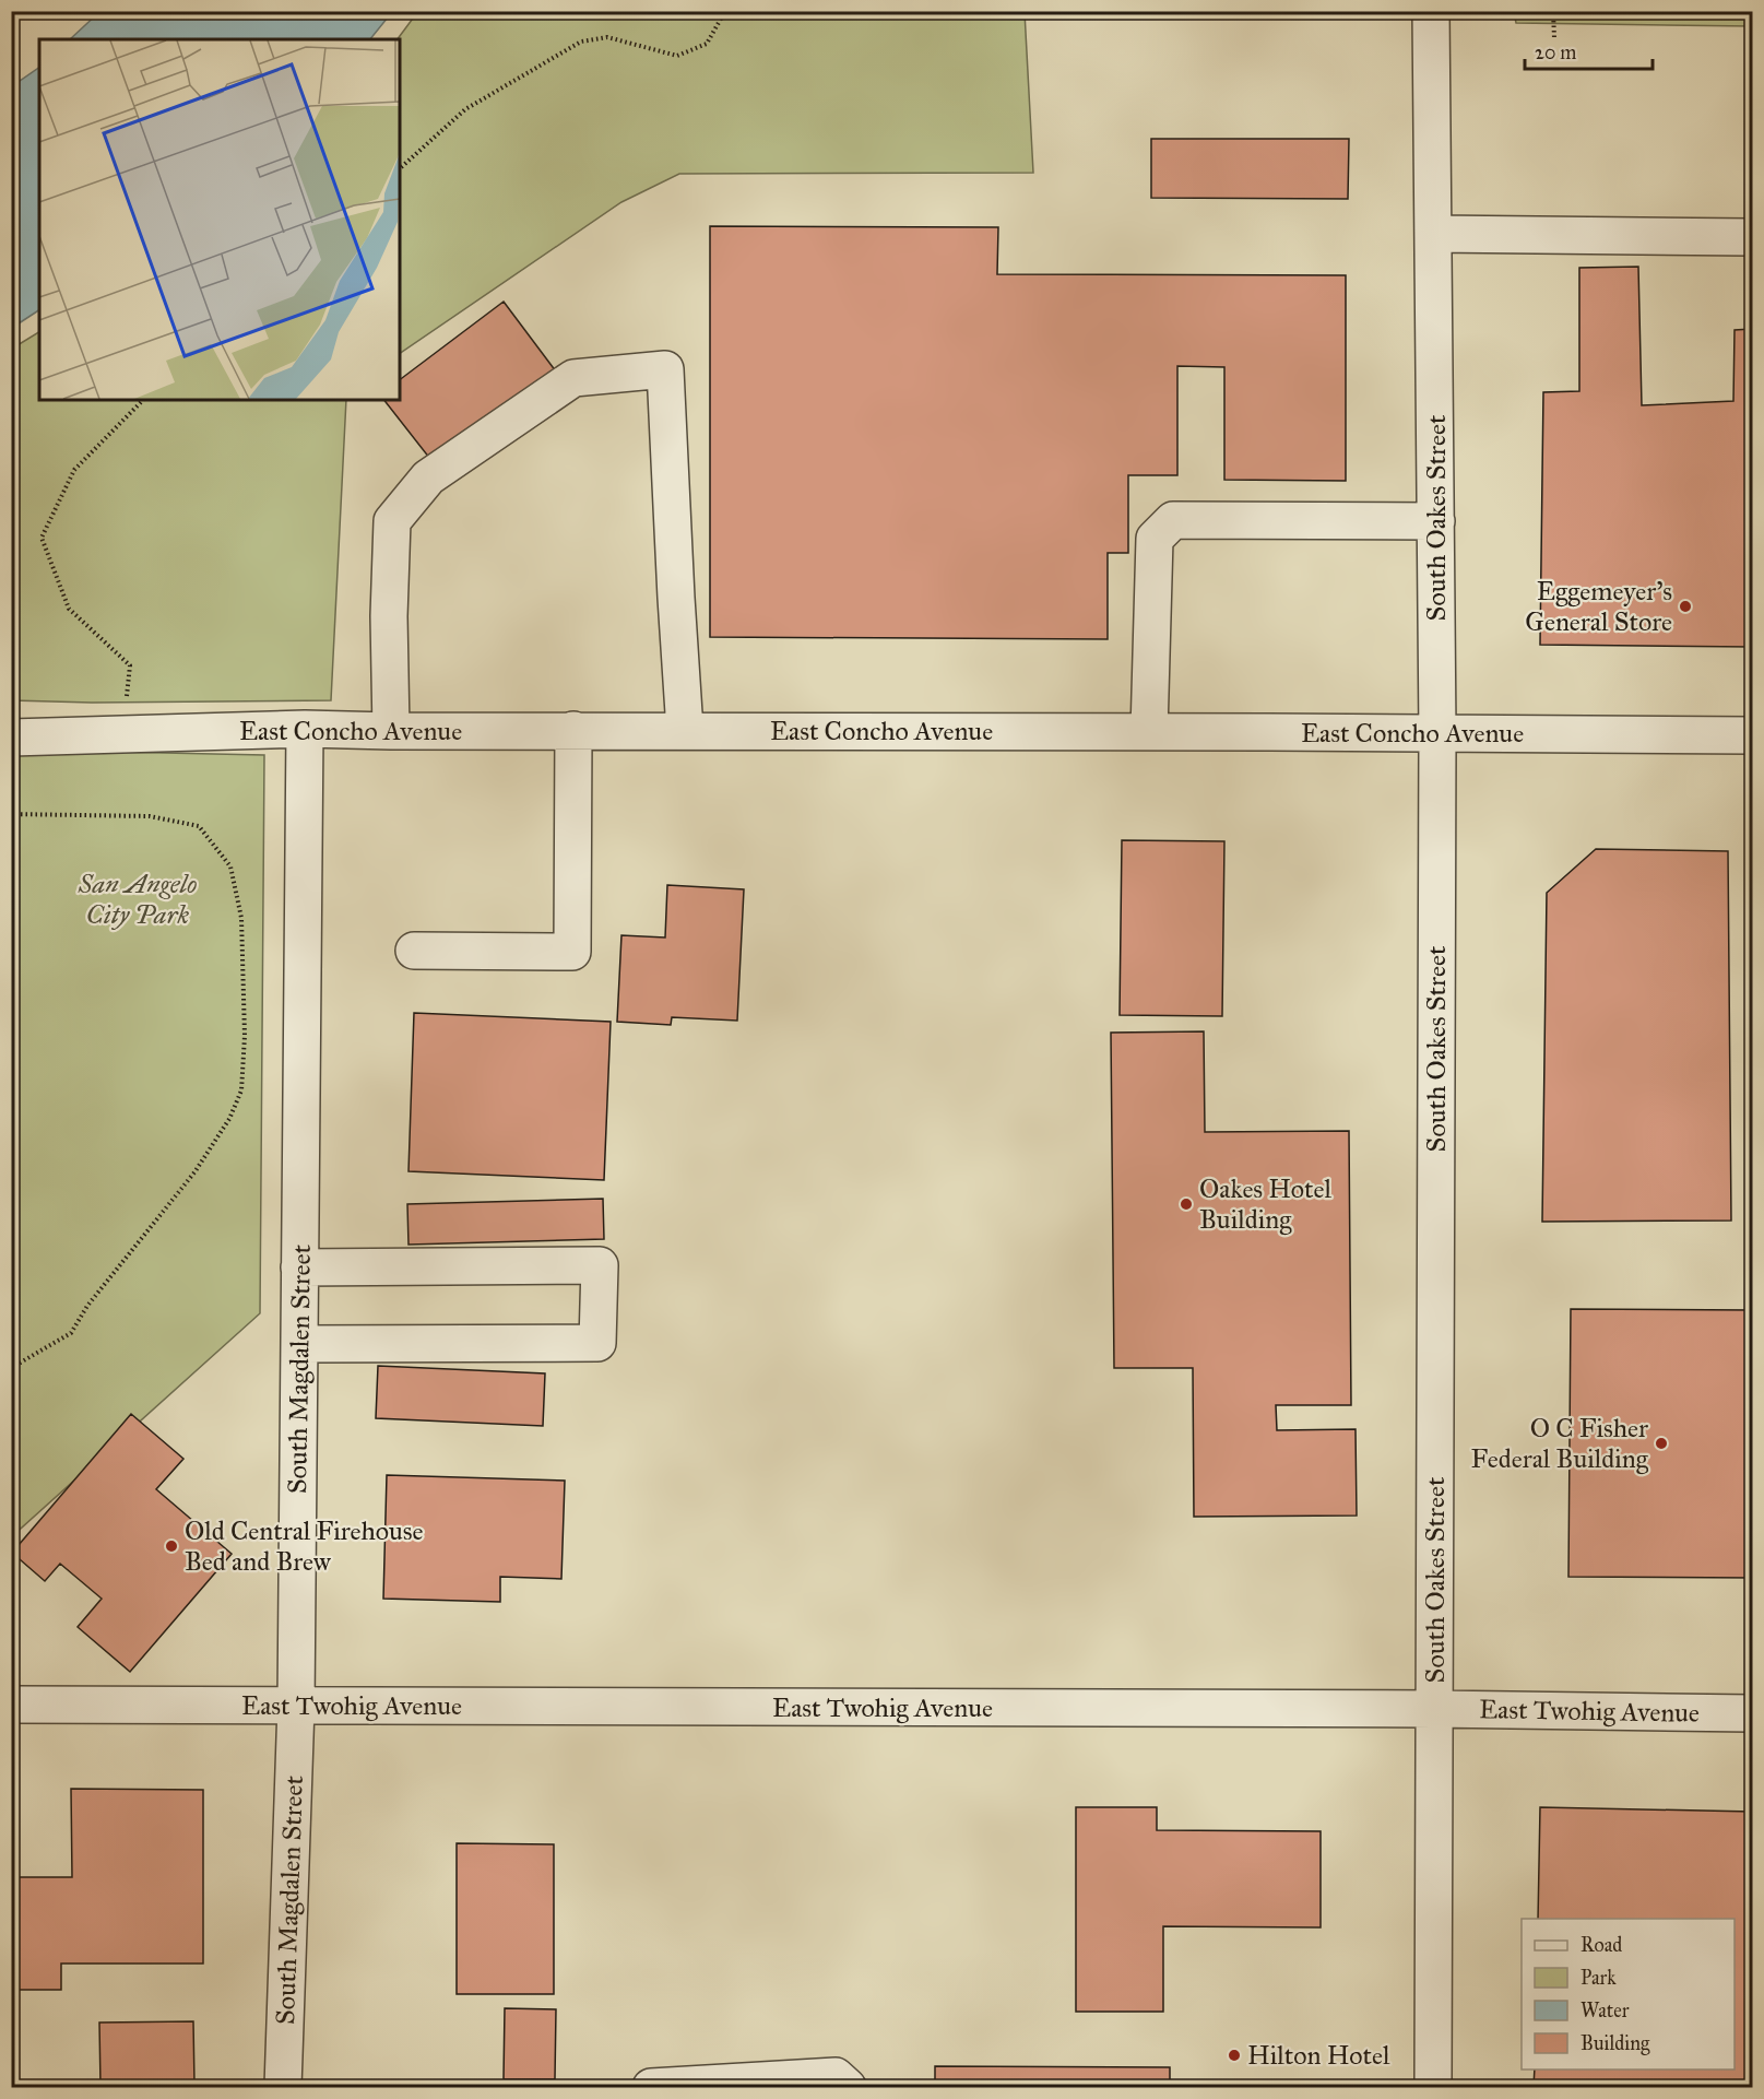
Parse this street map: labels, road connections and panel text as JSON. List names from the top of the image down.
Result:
{
  "streets": {
    "street": [
      "South Oakes Street",
      "East Concho Avenue",
      "South Magdalen Street",
      "East Twohig Avenue"
    ]
  },
  "crossings": [
    ["South Oakes Street", "East Concho Avenue"],
    ["South Oakes Street", "East Twohig Avenue"],
    ["East Concho Avenue", "South Magdalen Street"],
    ["South Magdalen Street", "East Twohig Avenue"]
  ],
  "parks": ["San Angelo City Park"],
  "places": [
    "Eggemeyer's General Store",
    "Oakes Hotel Building",
    "O C Fisher Federal Building",
    "Old Central Firehouse Bed and Brew",
    "Hilton Hotel"
  ],
  "legend": [
    "Road",
    "Park",
    "Water",
    "Building"
  ],
  "scale_bar": "20 m"
}
